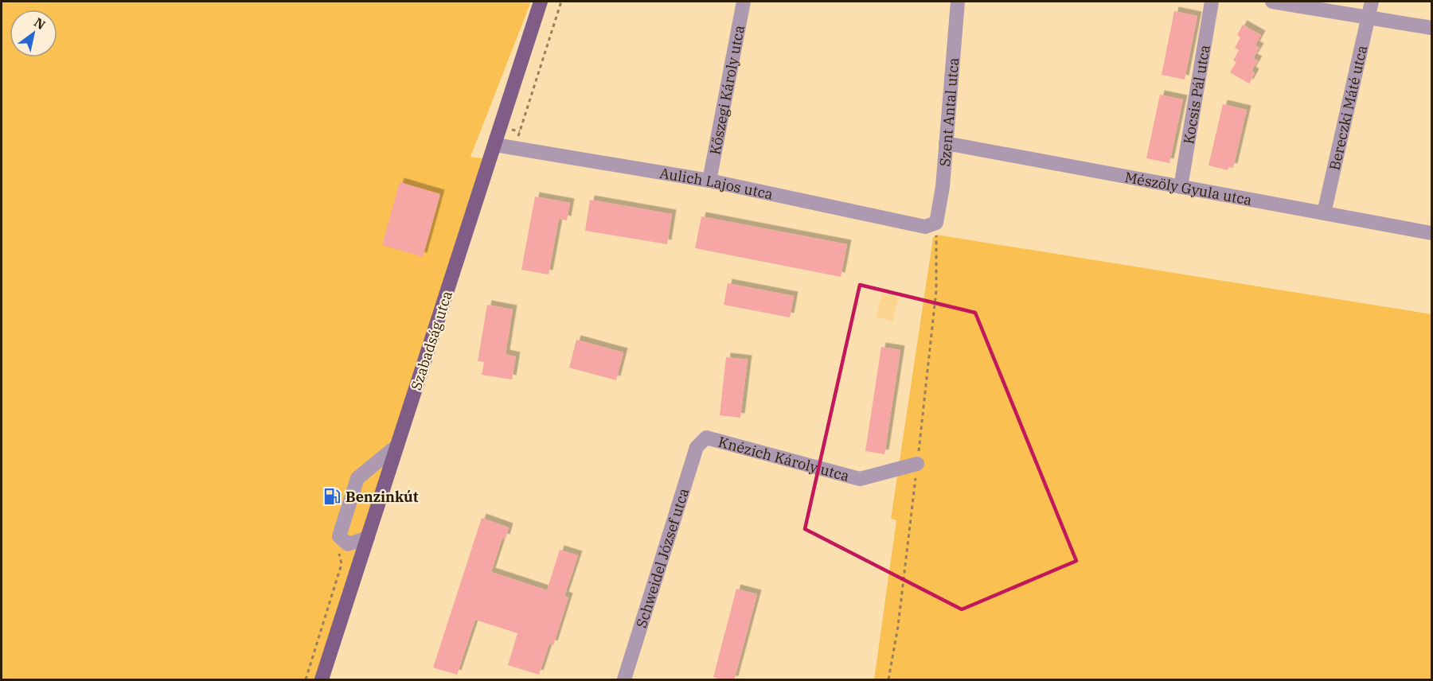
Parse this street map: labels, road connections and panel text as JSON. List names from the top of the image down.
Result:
{
  "streets": {
    "main road": ["Szabadság utca"],
    "street": [
      "Kőszegi Károly utca",
      "Kocsis Pál utca",
      "Bereczki Máté utca",
      "Szent Antal utca",
      "Aulich Lajos utca",
      "Mészöly Gyula utca",
      "Knézich Károly utca",
      "Schweidel József utca"
    ]
  },
  "crossings": [
    ["Kőszegi Károly utca", "Aulich Lajos utca"],
    ["Kocsis Pál utca", "Mészöly Gyula utca"],
    ["Bereczki Máté utca", "Mészöly Gyula utca"],
    ["Szent Antal utca", "Aulich Lajos utca"],
    ["Szent Antal utca", "Mészöly Gyula utca"],
    ["Aulich Lajos utca", "Szabadság utca"],
    ["Knézich Károly utca", "Schweidel József utca"]
  ],
  "places": {
    "fuel station": ["Benzinkút"]
  },
  "north": "top right"
}
